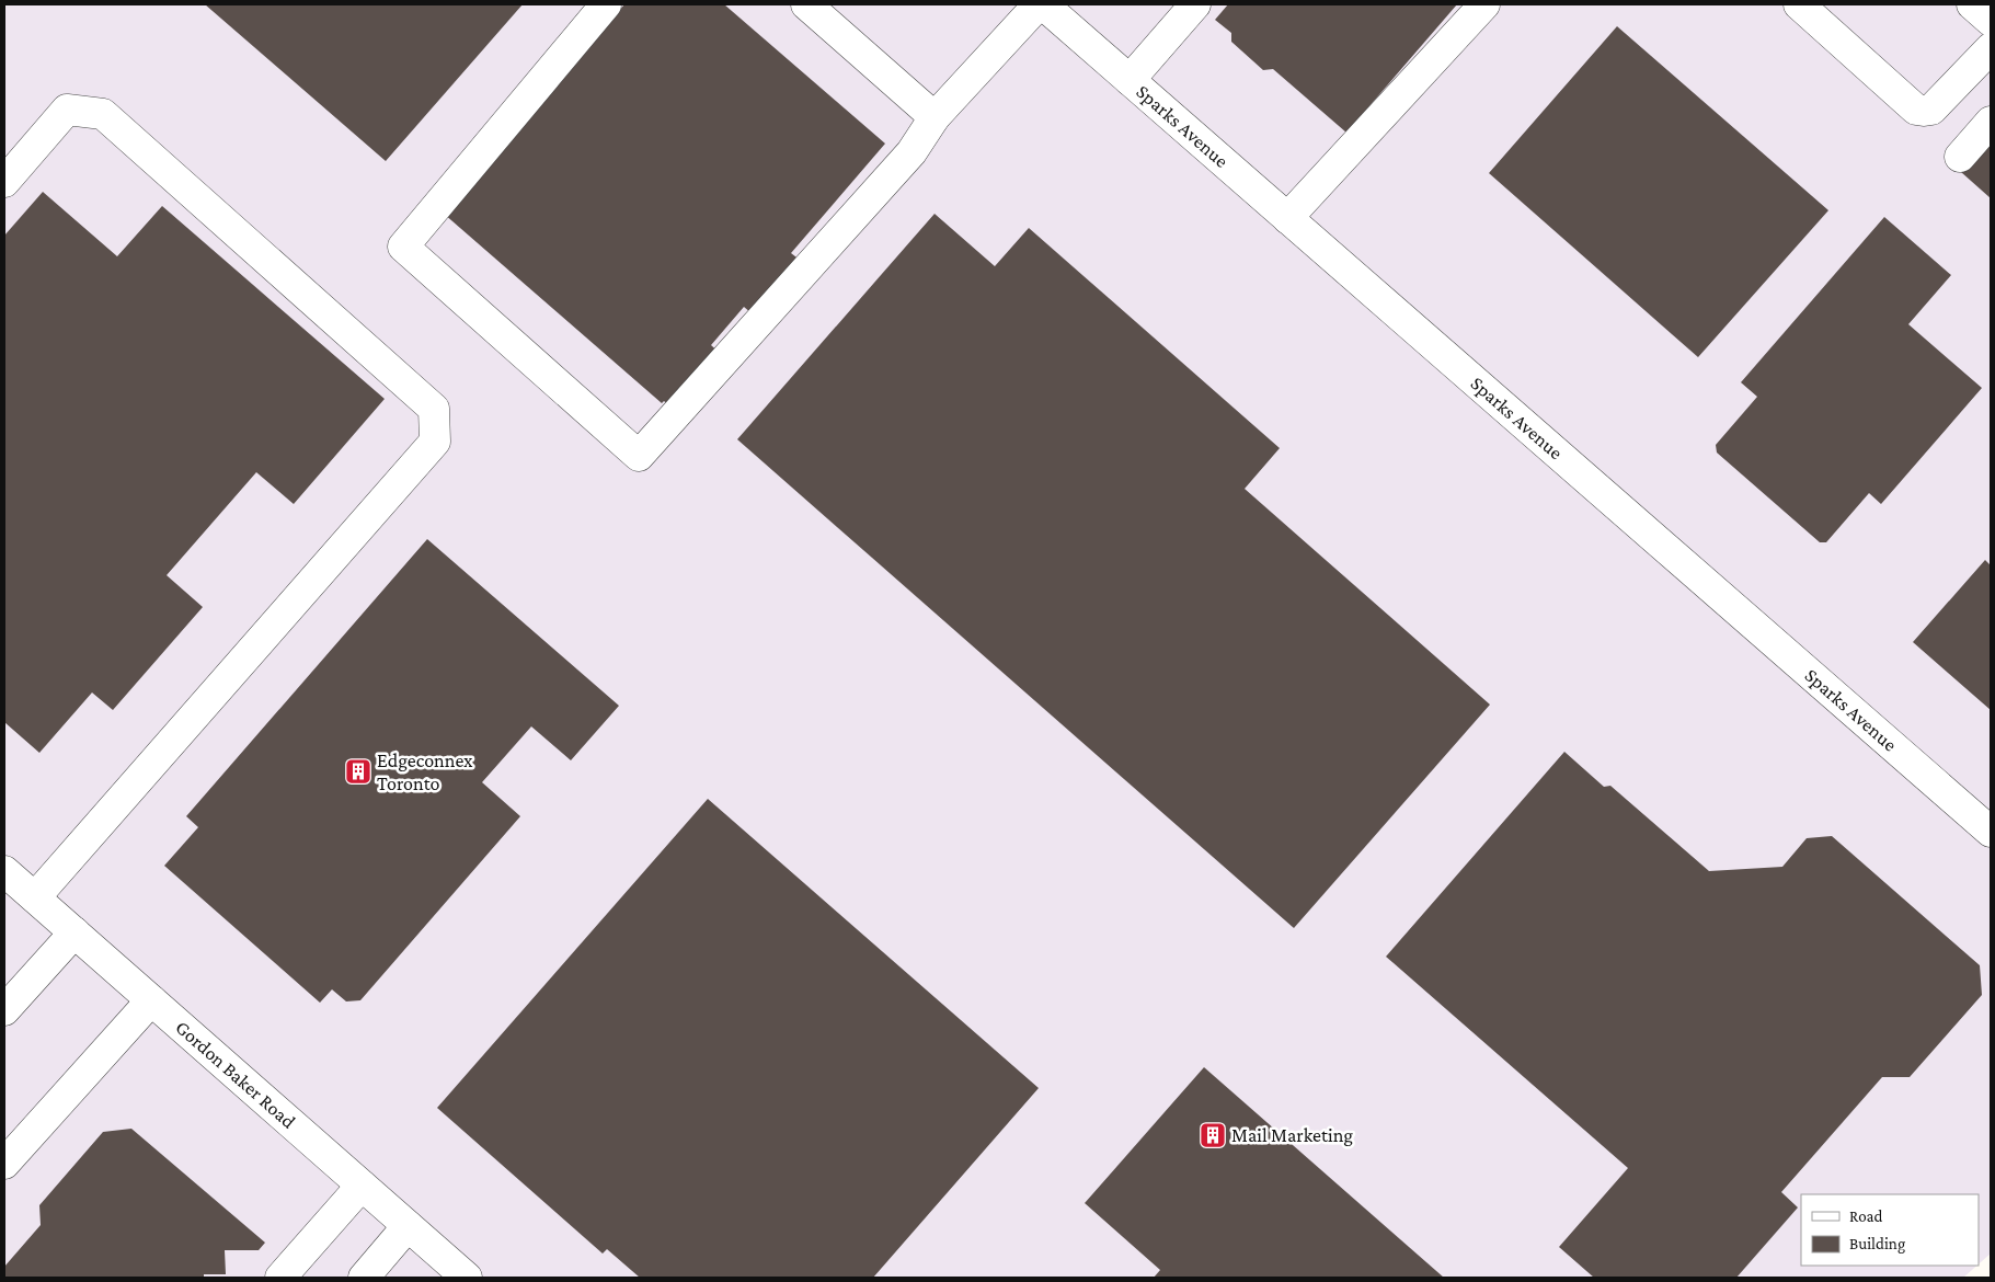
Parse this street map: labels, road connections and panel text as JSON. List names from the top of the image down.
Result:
{
  "streets": {
    "street": ["Sparks Avenue", "Gordon Baker Road"]
  },
  "places": {
    "building": ["Edgeconnex Toronto", "Mail Marketing"]
  },
  "legend": ["Road", "Building"]
}
